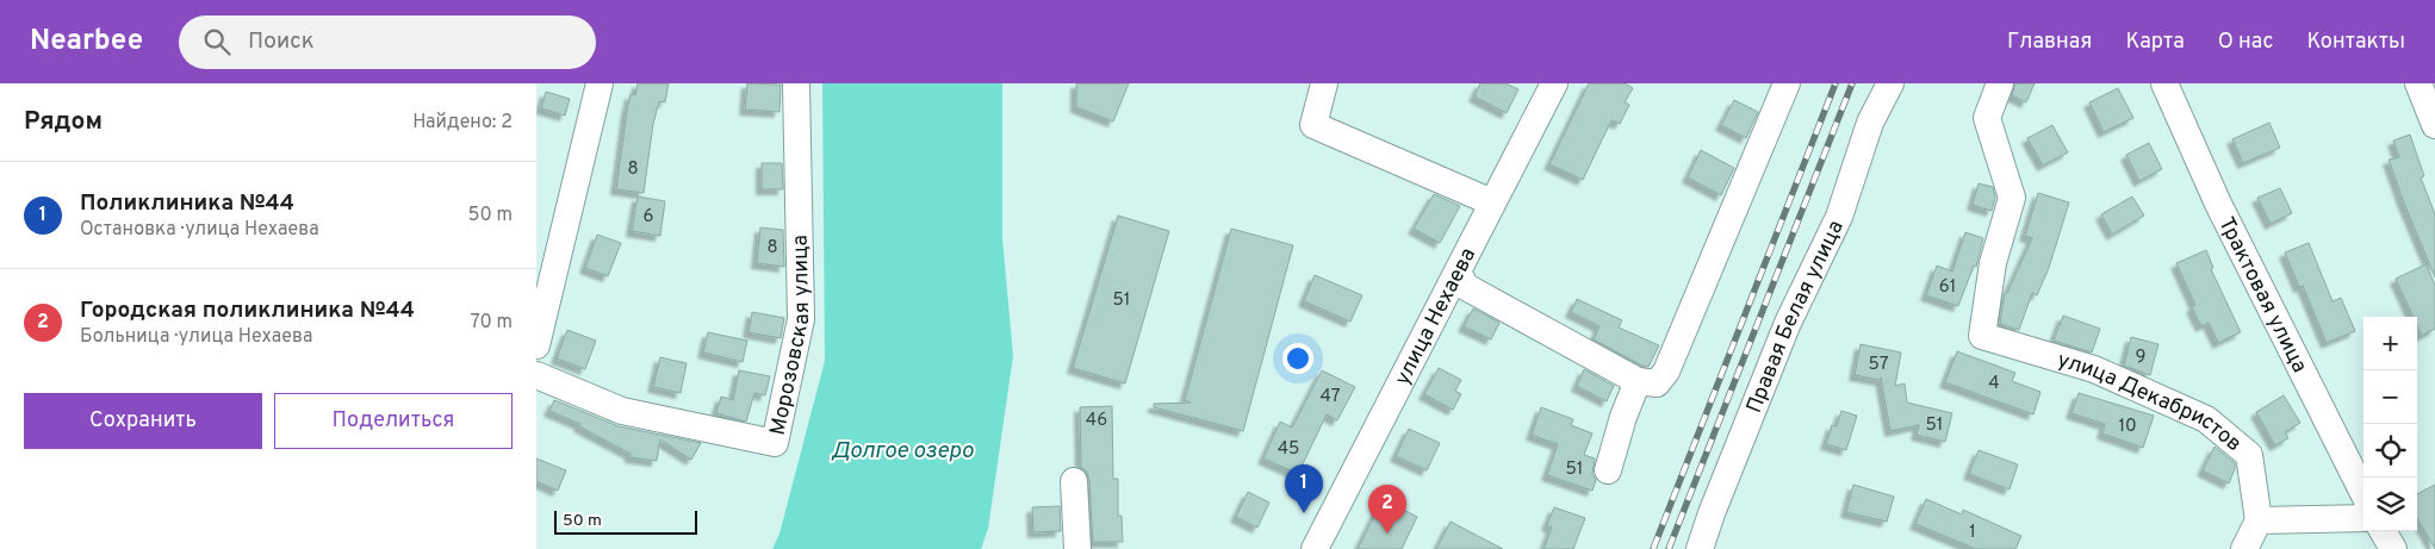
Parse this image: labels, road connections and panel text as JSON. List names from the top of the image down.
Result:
{
  "streets": {
    "street": [
      "Трактовая улица",
      "Правая Белая улица",
      "улица Нехаева",
      "Морозовская улица",
      "улица Декабристов"
    ]
  },
  "water": ["Долгое озеро"],
  "house_numbers": [
    "8",
    "6",
    "8",
    "61",
    "51",
    "9",
    "57",
    "4",
    "47",
    "46",
    "51",
    "10",
    "45",
    "51",
    "1"
  ],
  "scale_bar": "50 m",
  "page": {
    "header": "Nearbee",
    "search": "Поиск",
    "nav": [
      "Главная",
      "Карта",
      "О нас",
      "Контакты"
    ],
    "heading": ["Рядом", "Найдено: 2"],
    "list": [
      {
        "mark": "1",
        "name": "Поликлиника №44",
        "note": "Остановка · улица Нехаева",
        "value": "50 m"
      },
      {
        "mark": "2",
        "name": "Городская поликлиника №44",
        "note": "Больница · улица Нехаева",
        "value": "70 m"
      }
    ],
    "map_buttons": ["+", "−"],
    "buttons": ["Сохранить", "Поделиться"],
    "pins": ["1", "2"],
    "scale": "50 m"
  }
}
